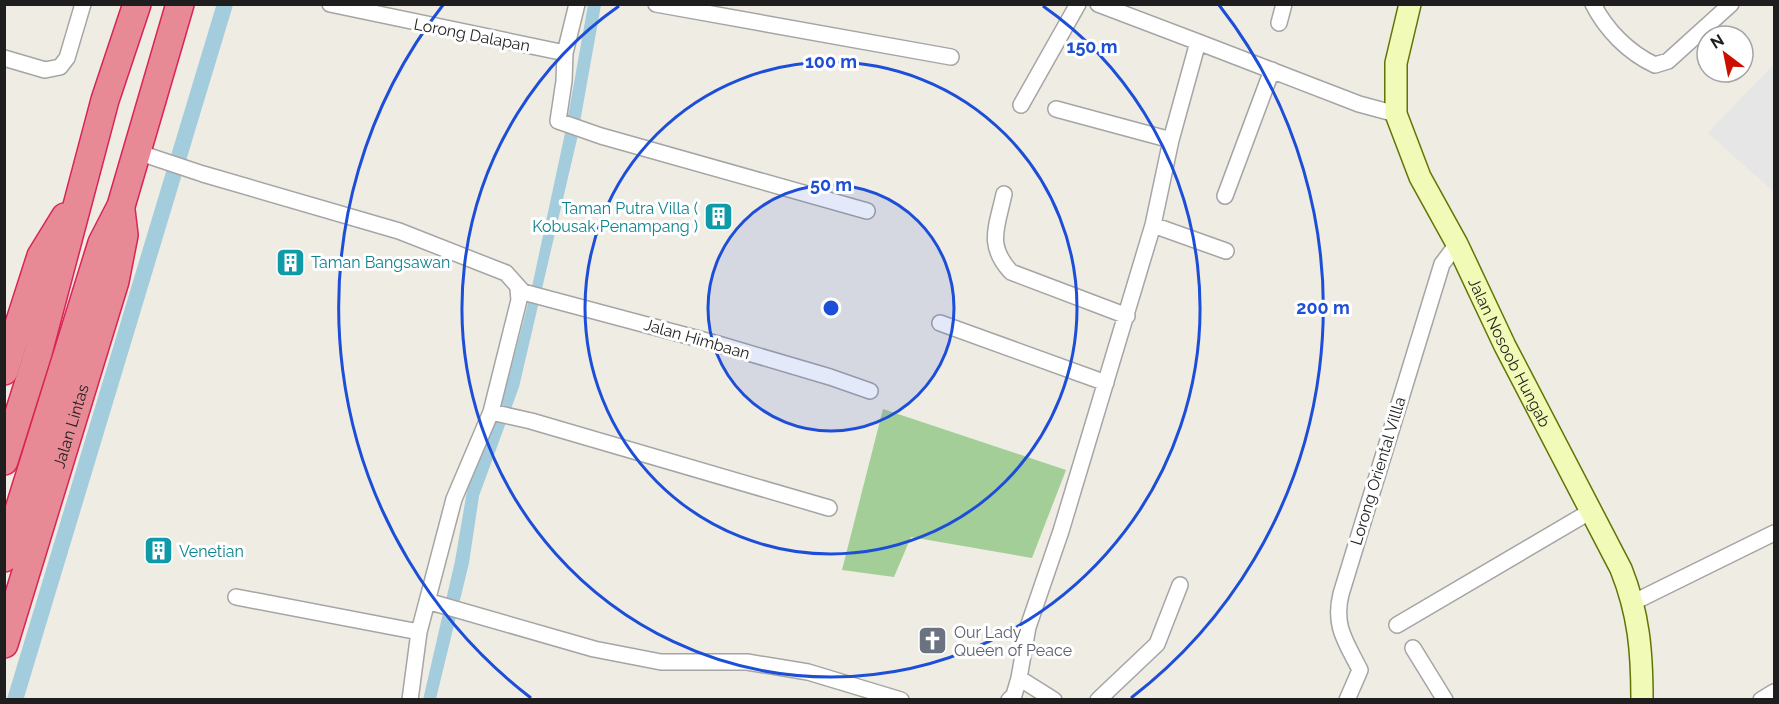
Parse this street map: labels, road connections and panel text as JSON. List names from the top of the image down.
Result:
{
  "streets": {
    "highway": ["Jalan Lintas"],
    "main road": ["Jalan Nosoob Hungab"],
    "street": ["Lorong Dalapan", "Jalan Himbaan", "Lorong Oriental Villla"]
  },
  "crossings": [
    ["Jalan Nosoob Hungab", "Lorong Oriental Villla"]
  ],
  "places": {
    "building": ["Taman Putra Villa ( Kobusak Penampang )", "Taman Bangsawan", "Venetian"],
    "church": ["Our Lady Queen of Peace"]
  },
  "north": "top left",
  "rings": [
    "150 m",
    "100 m",
    "50 m",
    "200 m"
  ]
}
